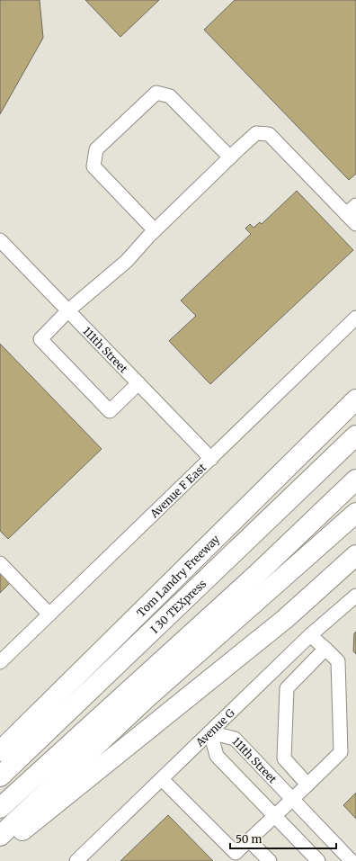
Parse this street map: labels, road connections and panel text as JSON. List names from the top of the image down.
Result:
{
  "streets": {
    "highway": ["Tom Landry Freeway", "I 30 TEXpress"],
    "street": ["111th Street", "Avenue F East", "Avenue G"]
  },
  "crossings": [
    ["111th Street", "Avenue F East"],
    ["111th Street", "Avenue G"]
  ],
  "scale_bar": "50 m"
}
